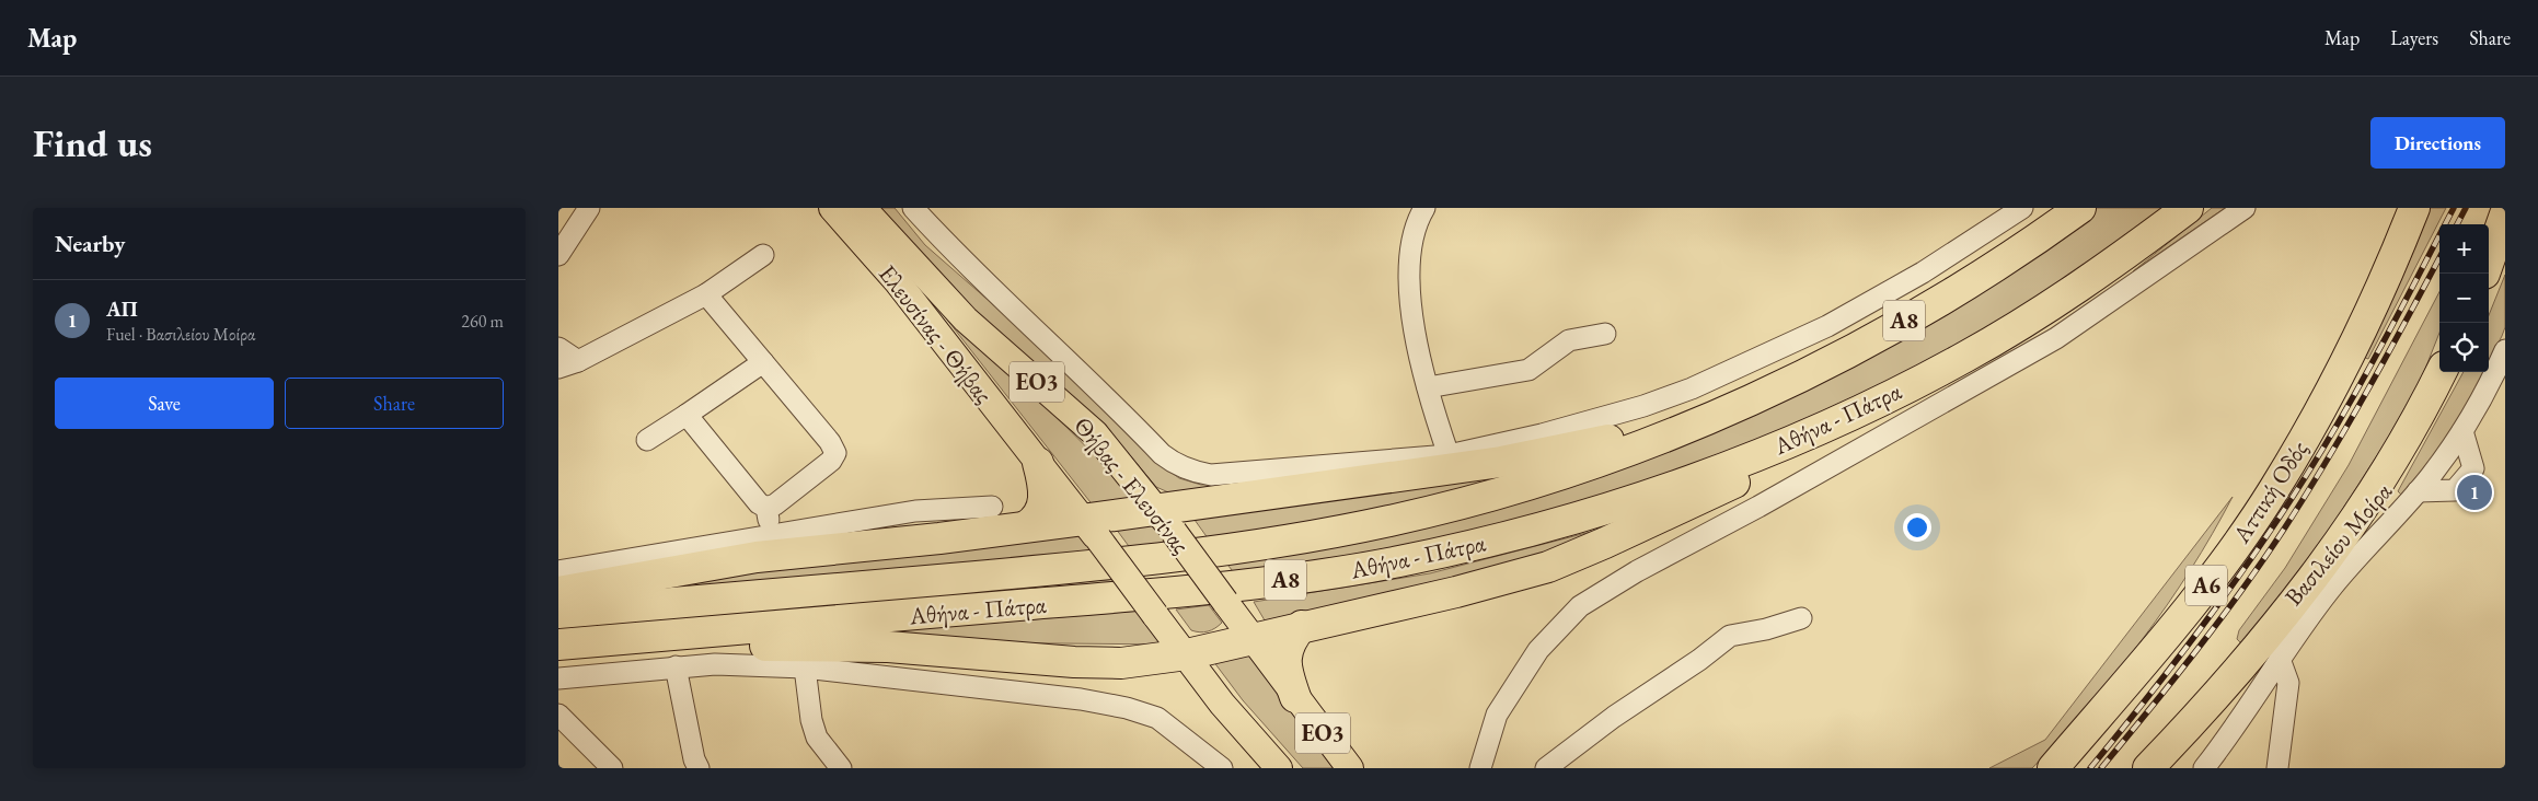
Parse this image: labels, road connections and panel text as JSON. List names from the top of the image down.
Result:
{
  "streets": {
    "highway": [
      "Α8",
      "Αθήνα - Πάτρα",
      "Αττική Οδός",
      "Α6"
    ],
    "main road": ["Ελευσίνας - Θήβας", "ΕΟ3", "Θήβας - Ελευσίνας"],
    "street": ["Βασιλείου Μοίρα"]
  },
  "crossings": [
    ["Ελευσίνας - Θήβας", "ΕΟ3"],
    ["Ελευσίνας - Θήβας", "Θήβας - Ελευσίνας"],
    ["ΕΟ3", "Θήβας - Ελευσίνας"]
  ],
  "page": {
    "header": "Map",
    "nav": ["Map", "Layers", "Share"],
    "buttons": [
      "Directions",
      ["Save", "Share"]
    ],
    "title": "Find us",
    "heading": "Nearby",
    "map_buttons": ["+", "−"],
    "list": [
      {
        "mark": "1",
        "name": "ΑΠ",
        "note": "Fuel · Βασιλείου Μοίρα",
        "value": "260 m"
      }
    ],
    "pins": "1"
  }
}
